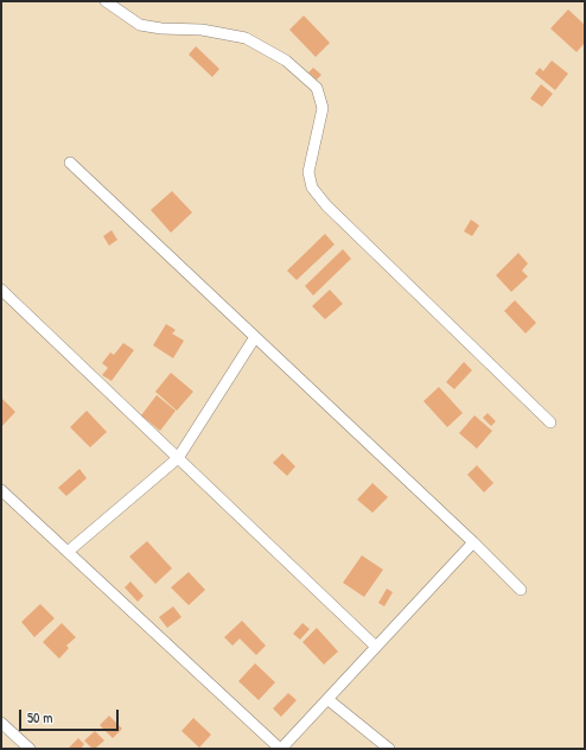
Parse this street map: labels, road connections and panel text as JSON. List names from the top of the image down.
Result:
{
  "scale_bar": "50 m"
}
